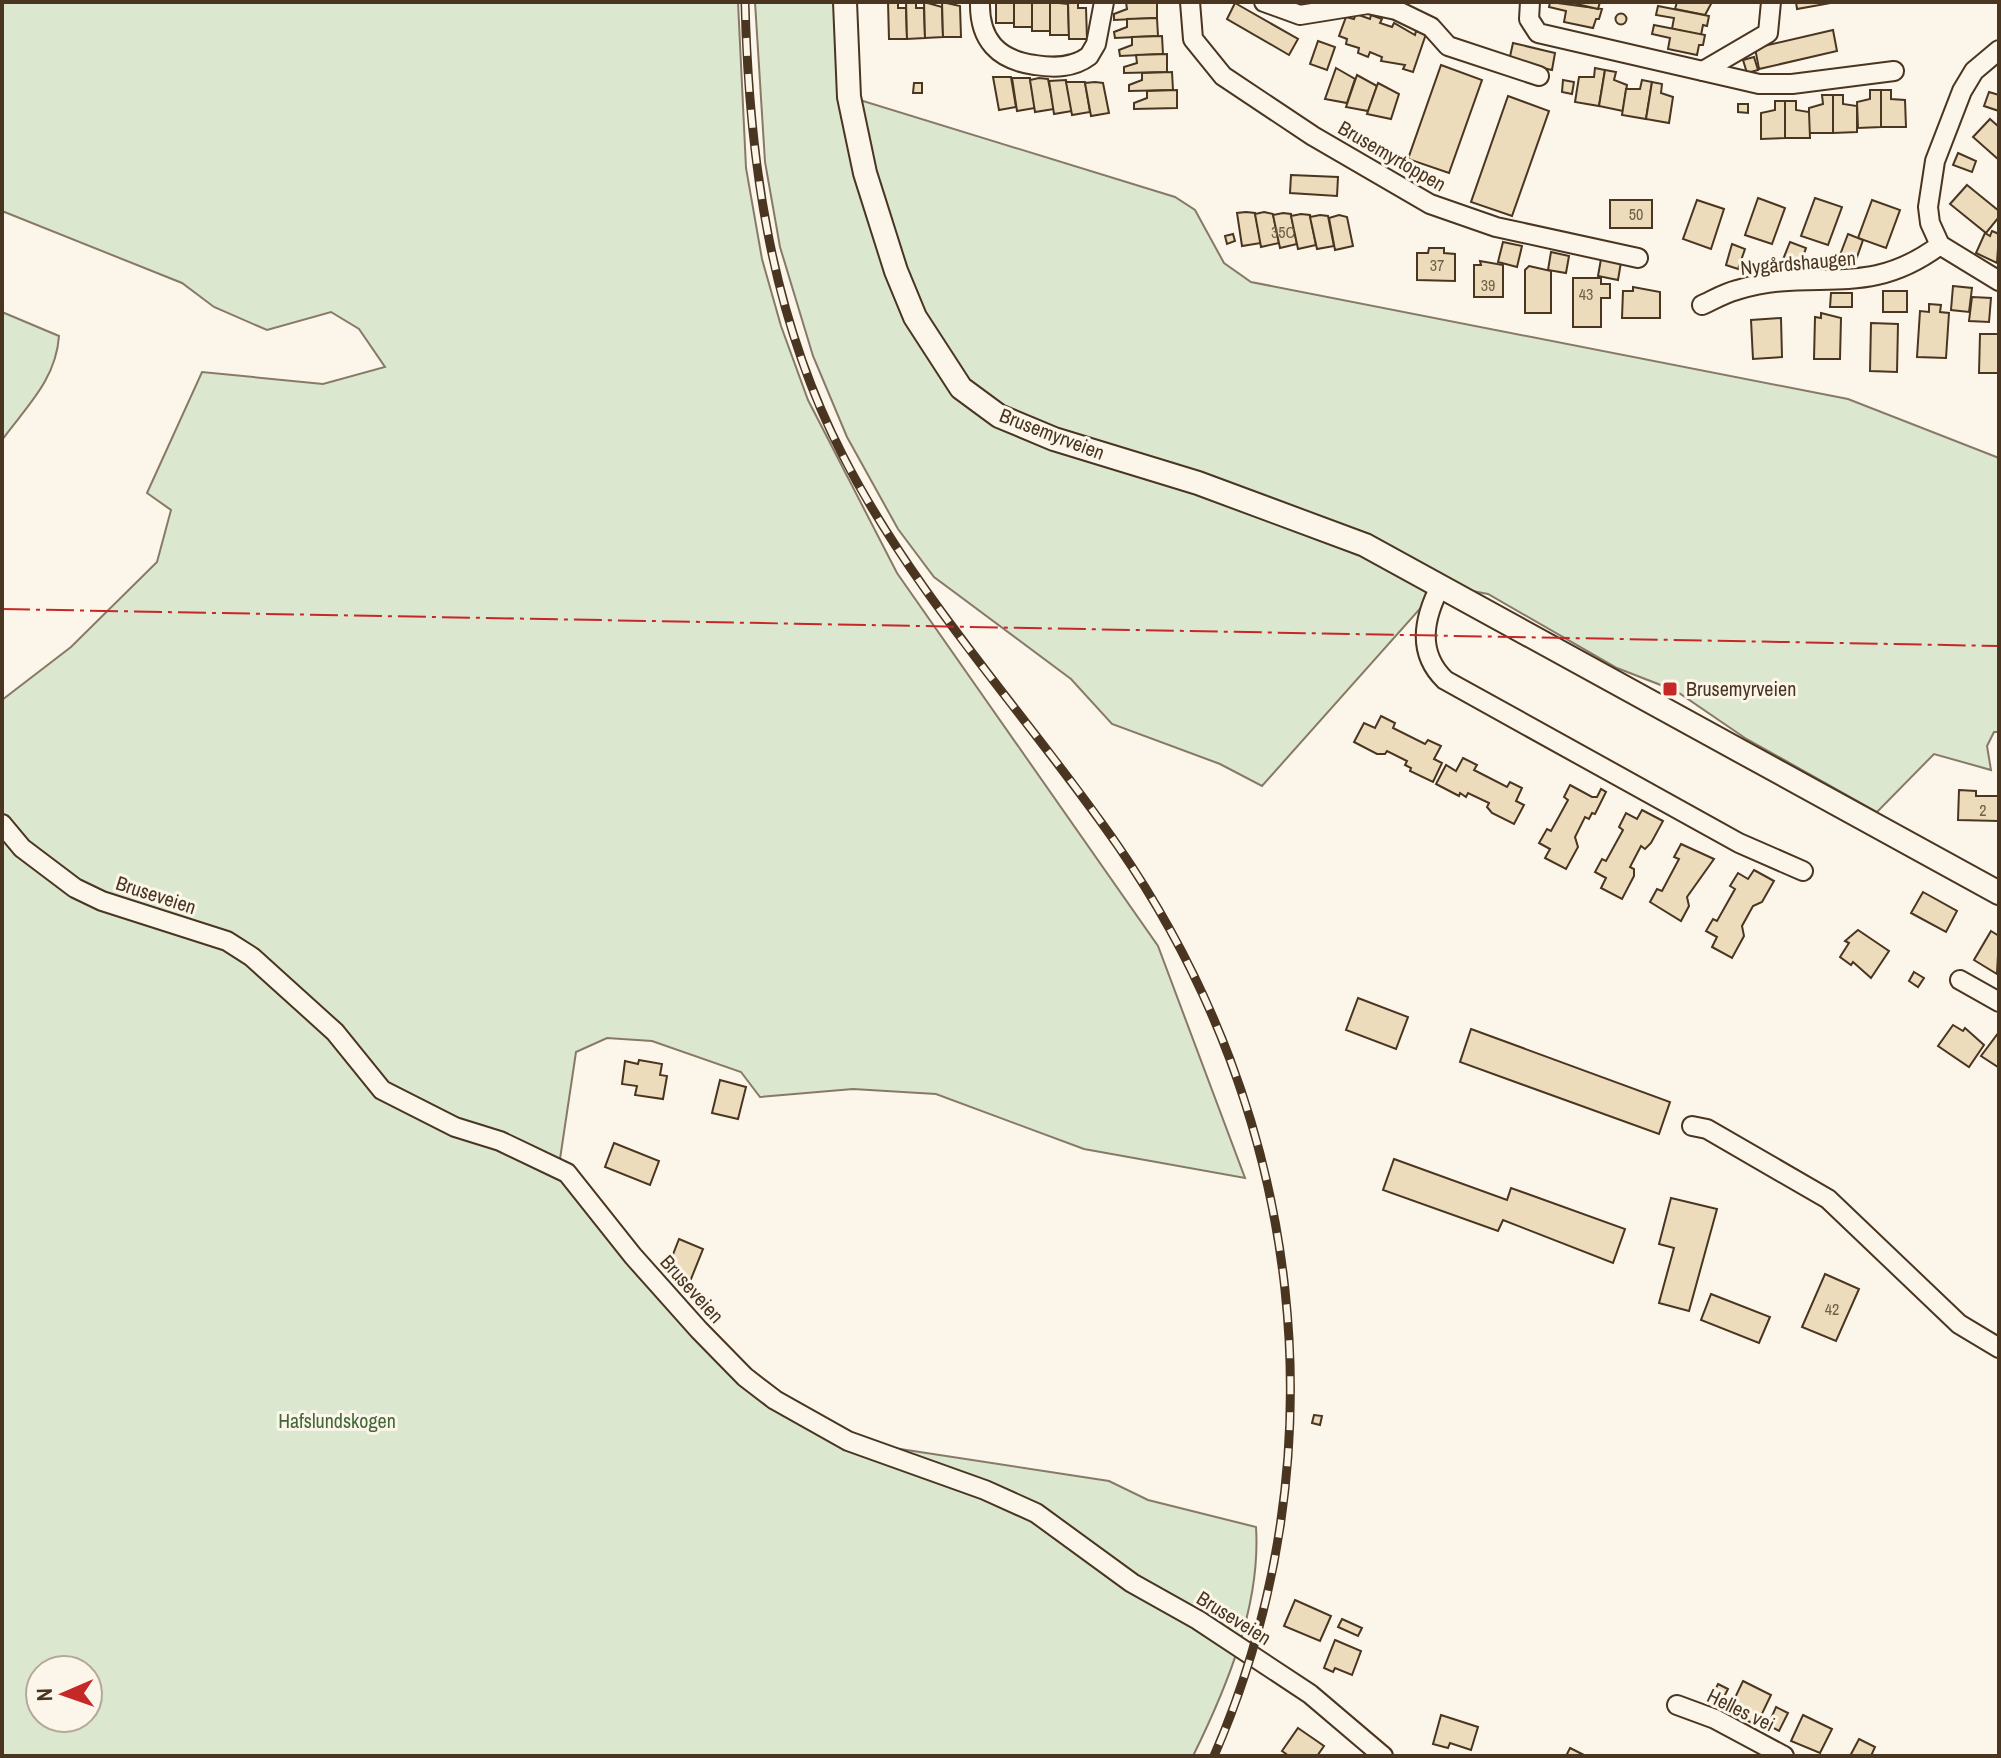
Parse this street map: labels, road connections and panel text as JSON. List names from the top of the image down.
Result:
{
  "streets": {
    "street": [
      "Brusemyrtoppen",
      "Nygårdshaugen",
      "Brusemyrveien",
      "Bruseveien",
      "Helles vei"
    ]
  },
  "parks": ["Hafslundskogen"],
  "places": {
    "transit": ["Brusemyrveien"]
  },
  "house_numbers": [
    "50",
    "35C",
    "37",
    "39",
    "43",
    "2",
    "42"
  ],
  "north": "left"
}
